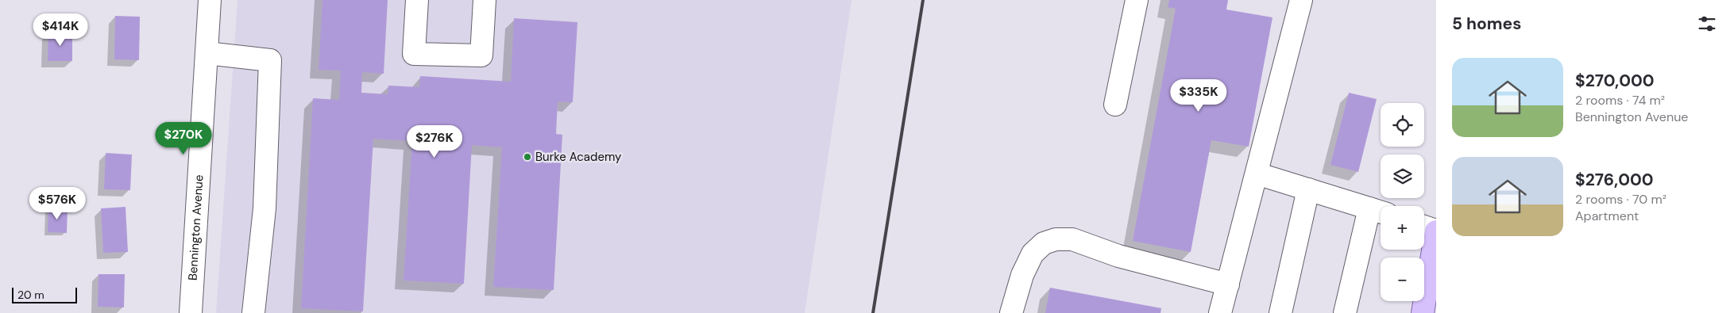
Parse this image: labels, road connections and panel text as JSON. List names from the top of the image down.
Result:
{
  "streets": {
    "street": ["Bennington Avenue"]
  },
  "places": ["Burke Academy"],
  "scale_bar": "20 m",
  "page": {
    "heading": "5 homes",
    "price": [
      "$414K",
      "$335K",
      "$270K",
      "$276K",
      "$576K"
    ],
    "list": [
      {
        "name": "$270,000",
        "note": "2 rooms · 74 m² · Bennington Avenue"
      },
      {
        "name": "$276,000",
        "note": "2 rooms · 70 m² · Apartment"
      }
    ],
    "map_buttons": ["+", "−"],
    "scale": "20 m"
  }
}
